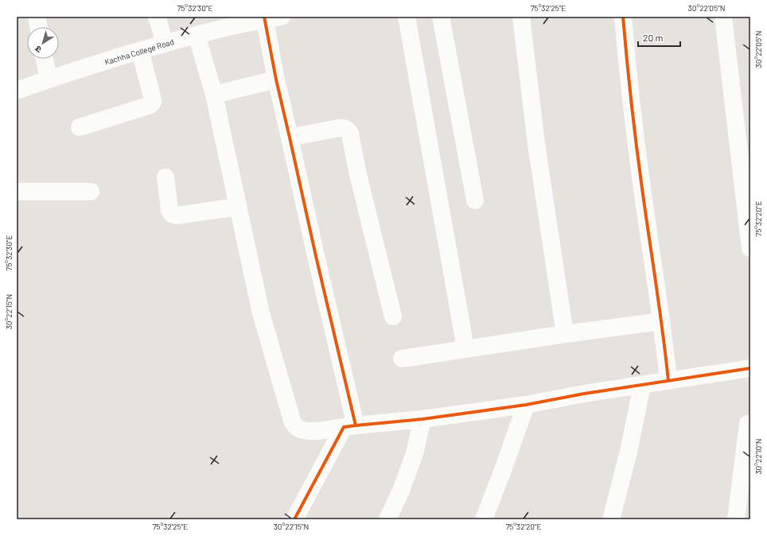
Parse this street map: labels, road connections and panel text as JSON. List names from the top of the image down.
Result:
{
  "streets": {
    "street": ["Kachha College Road"]
  },
  "scale_bar": "20 m",
  "north": "bottom left",
  "coordinates": [
    "75°32'30\"E",
    "75°32'25\"E",
    "30°22'05\"N",
    "75°32'20\"E",
    "30°22'15\"N",
    "30°22'10\"N"
  ]
}
